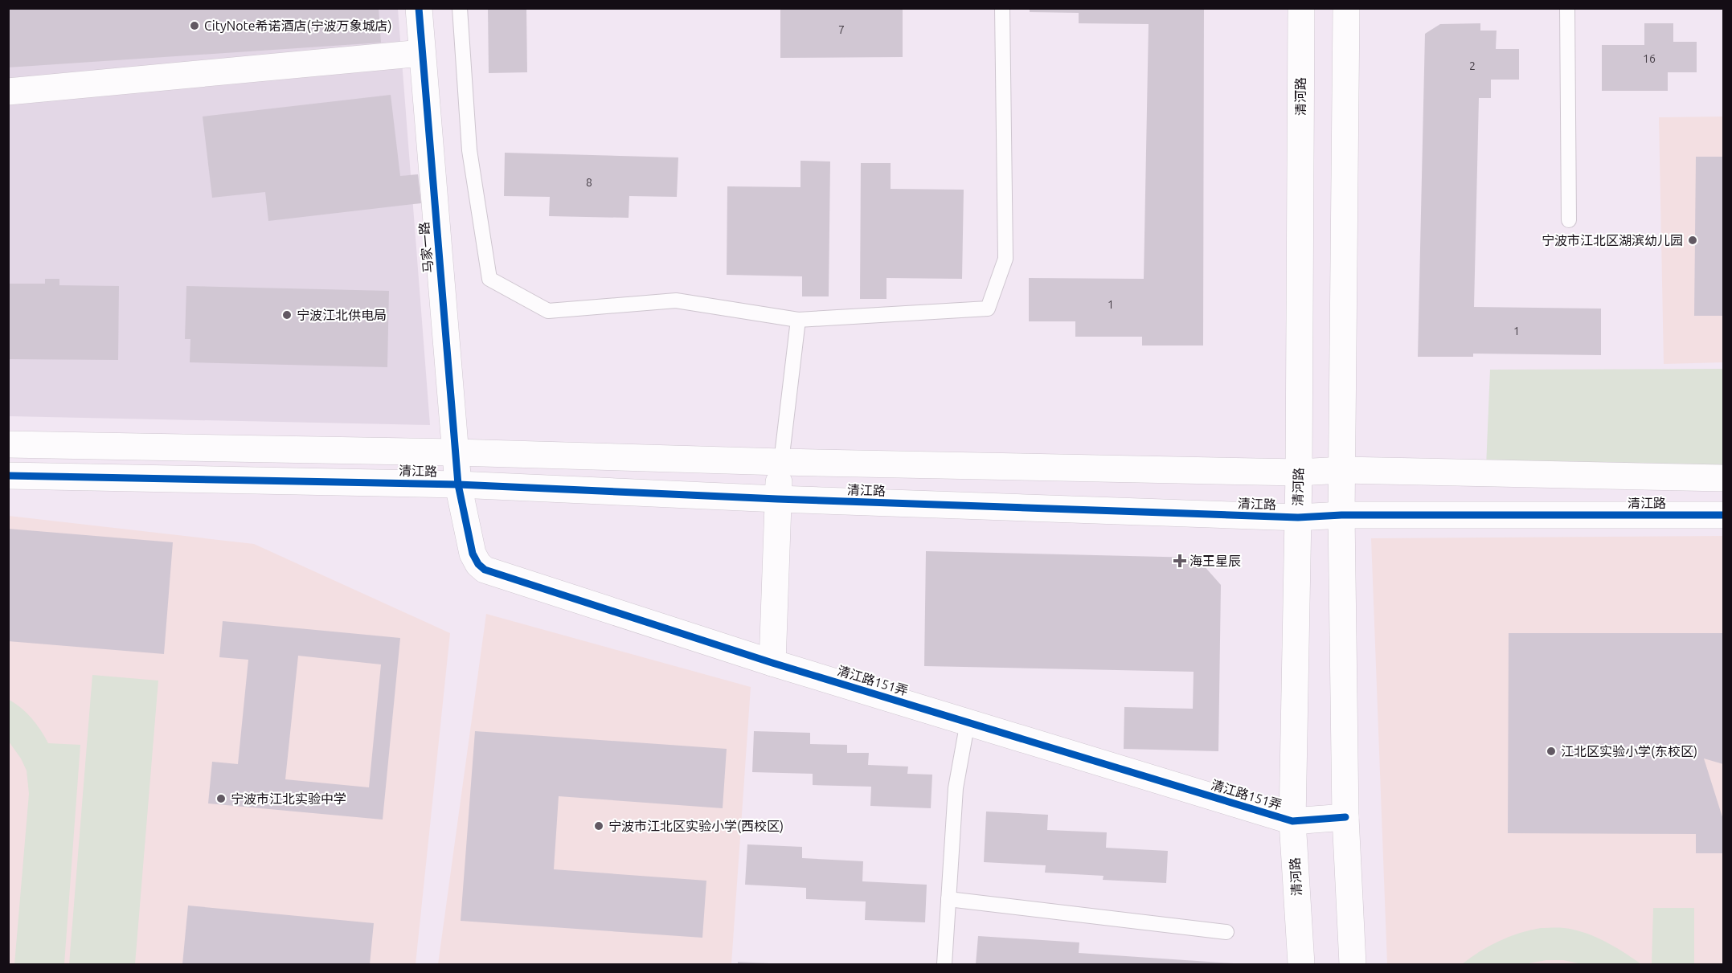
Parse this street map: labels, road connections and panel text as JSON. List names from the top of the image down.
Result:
{
  "streets": {
    "street": [
      "清河路",
      "马家一路",
      "清江路",
      "清江路151弄"
    ]
  },
  "crossings": [
    ["清河路", "清江路"],
    ["清河路", "清江路151弄"],
    ["马家一路", "清江路"],
    ["马家一路", "清江路151弄"],
    ["清江路", "清江路151弄"]
  ],
  "places": {
    "other": [
      "CityNote希诺酒店(宁波万象城店)",
      "宁波市江北区湖滨幼儿园",
      "宁波江北供电局",
      "江北区实验小学(东校区)",
      "宁波市江北实验中学",
      "宁波市江北区实验小学(西校区)"
    ],
    "health": ["海王星辰"]
  },
  "house_numbers": [
    "7",
    "16",
    "2",
    "8",
    "1",
    "1"
  ]
}
